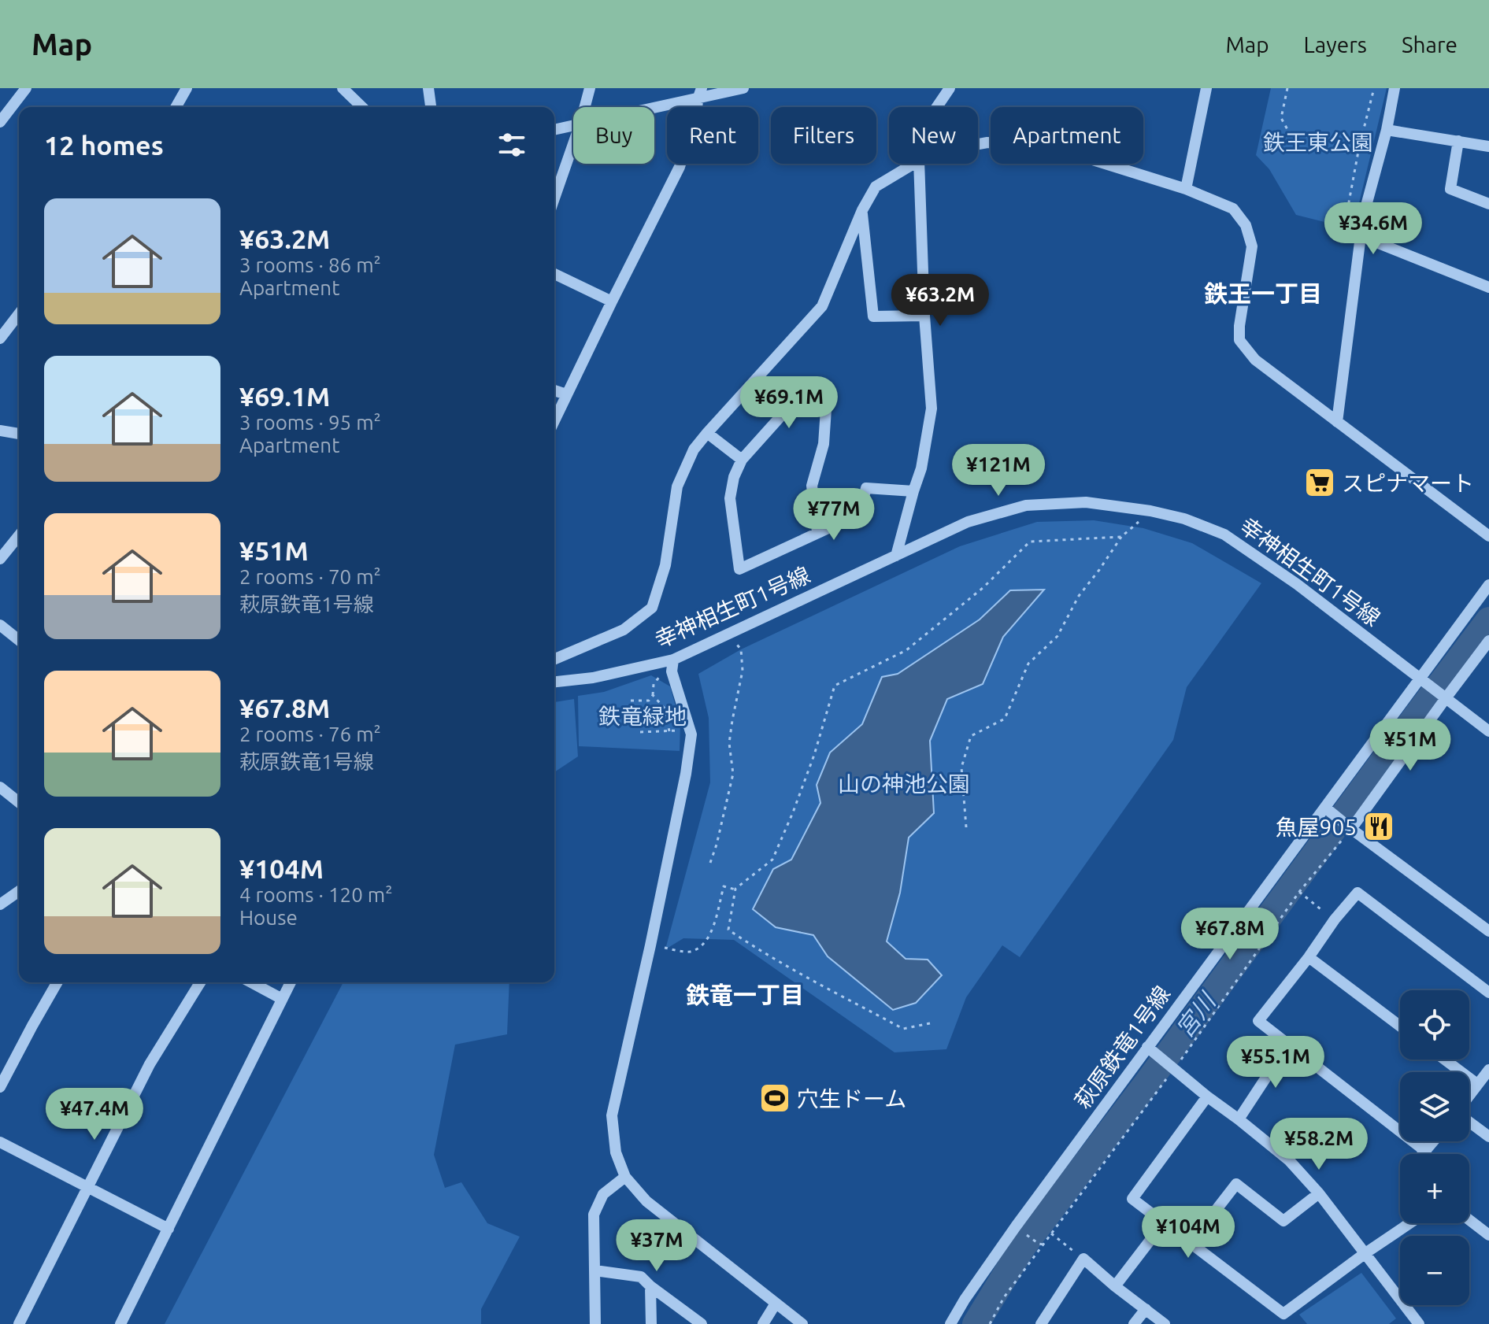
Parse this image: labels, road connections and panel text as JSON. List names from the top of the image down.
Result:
{
  "streets": {
    "street": ["幸神相生町1号線", "萩原鉄竜1号線"]
  },
  "crossings": [
    ["幸神相生町1号線", "萩原鉄竜1号線"]
  ],
  "districts": ["鉄王一丁目", "鉄竜一丁目"],
  "water": ["宮川"],
  "parks": ["鉄王東公園", "鉄竜緑地", "山の神池公園"],
  "places": {
    "supermarket": ["スピナマート"],
    "restaurant": ["魚屋905"],
    "sports": ["穴生ドーム"]
  },
  "page": {
    "header": "Map",
    "nav": ["Map", "Layers", "Share"],
    "chip": [
      "Buy",
      "Rent",
      "Filters",
      "New",
      "Apartment"
    ],
    "heading": "12 homes",
    "list": [
      {
        "name": "¥63.2M",
        "note": "3 rooms · 86 m² · Apartment"
      },
      {
        "name": "¥69.1M",
        "note": "3 rooms · 95 m² · Apartment"
      },
      {
        "name": "¥51M",
        "note": "2 rooms · 70 m² · 萩原鉄竜1号線"
      },
      {
        "name": "¥67.8M",
        "note": "2 rooms · 76 m² · 萩原鉄竜1号線"
      },
      {
        "name": "¥104M",
        "note": "4 rooms · 120 m² · House"
      }
    ],
    "price": [
      "¥34.6M",
      "¥63.2M",
      "¥69.1M",
      "¥121M",
      "¥77M",
      "¥51M",
      "¥67.8M",
      "¥55.1M",
      "¥47.4M",
      "¥58.2M",
      "¥104M",
      "¥37M"
    ],
    "map_buttons": ["+", "−"]
  }
}
